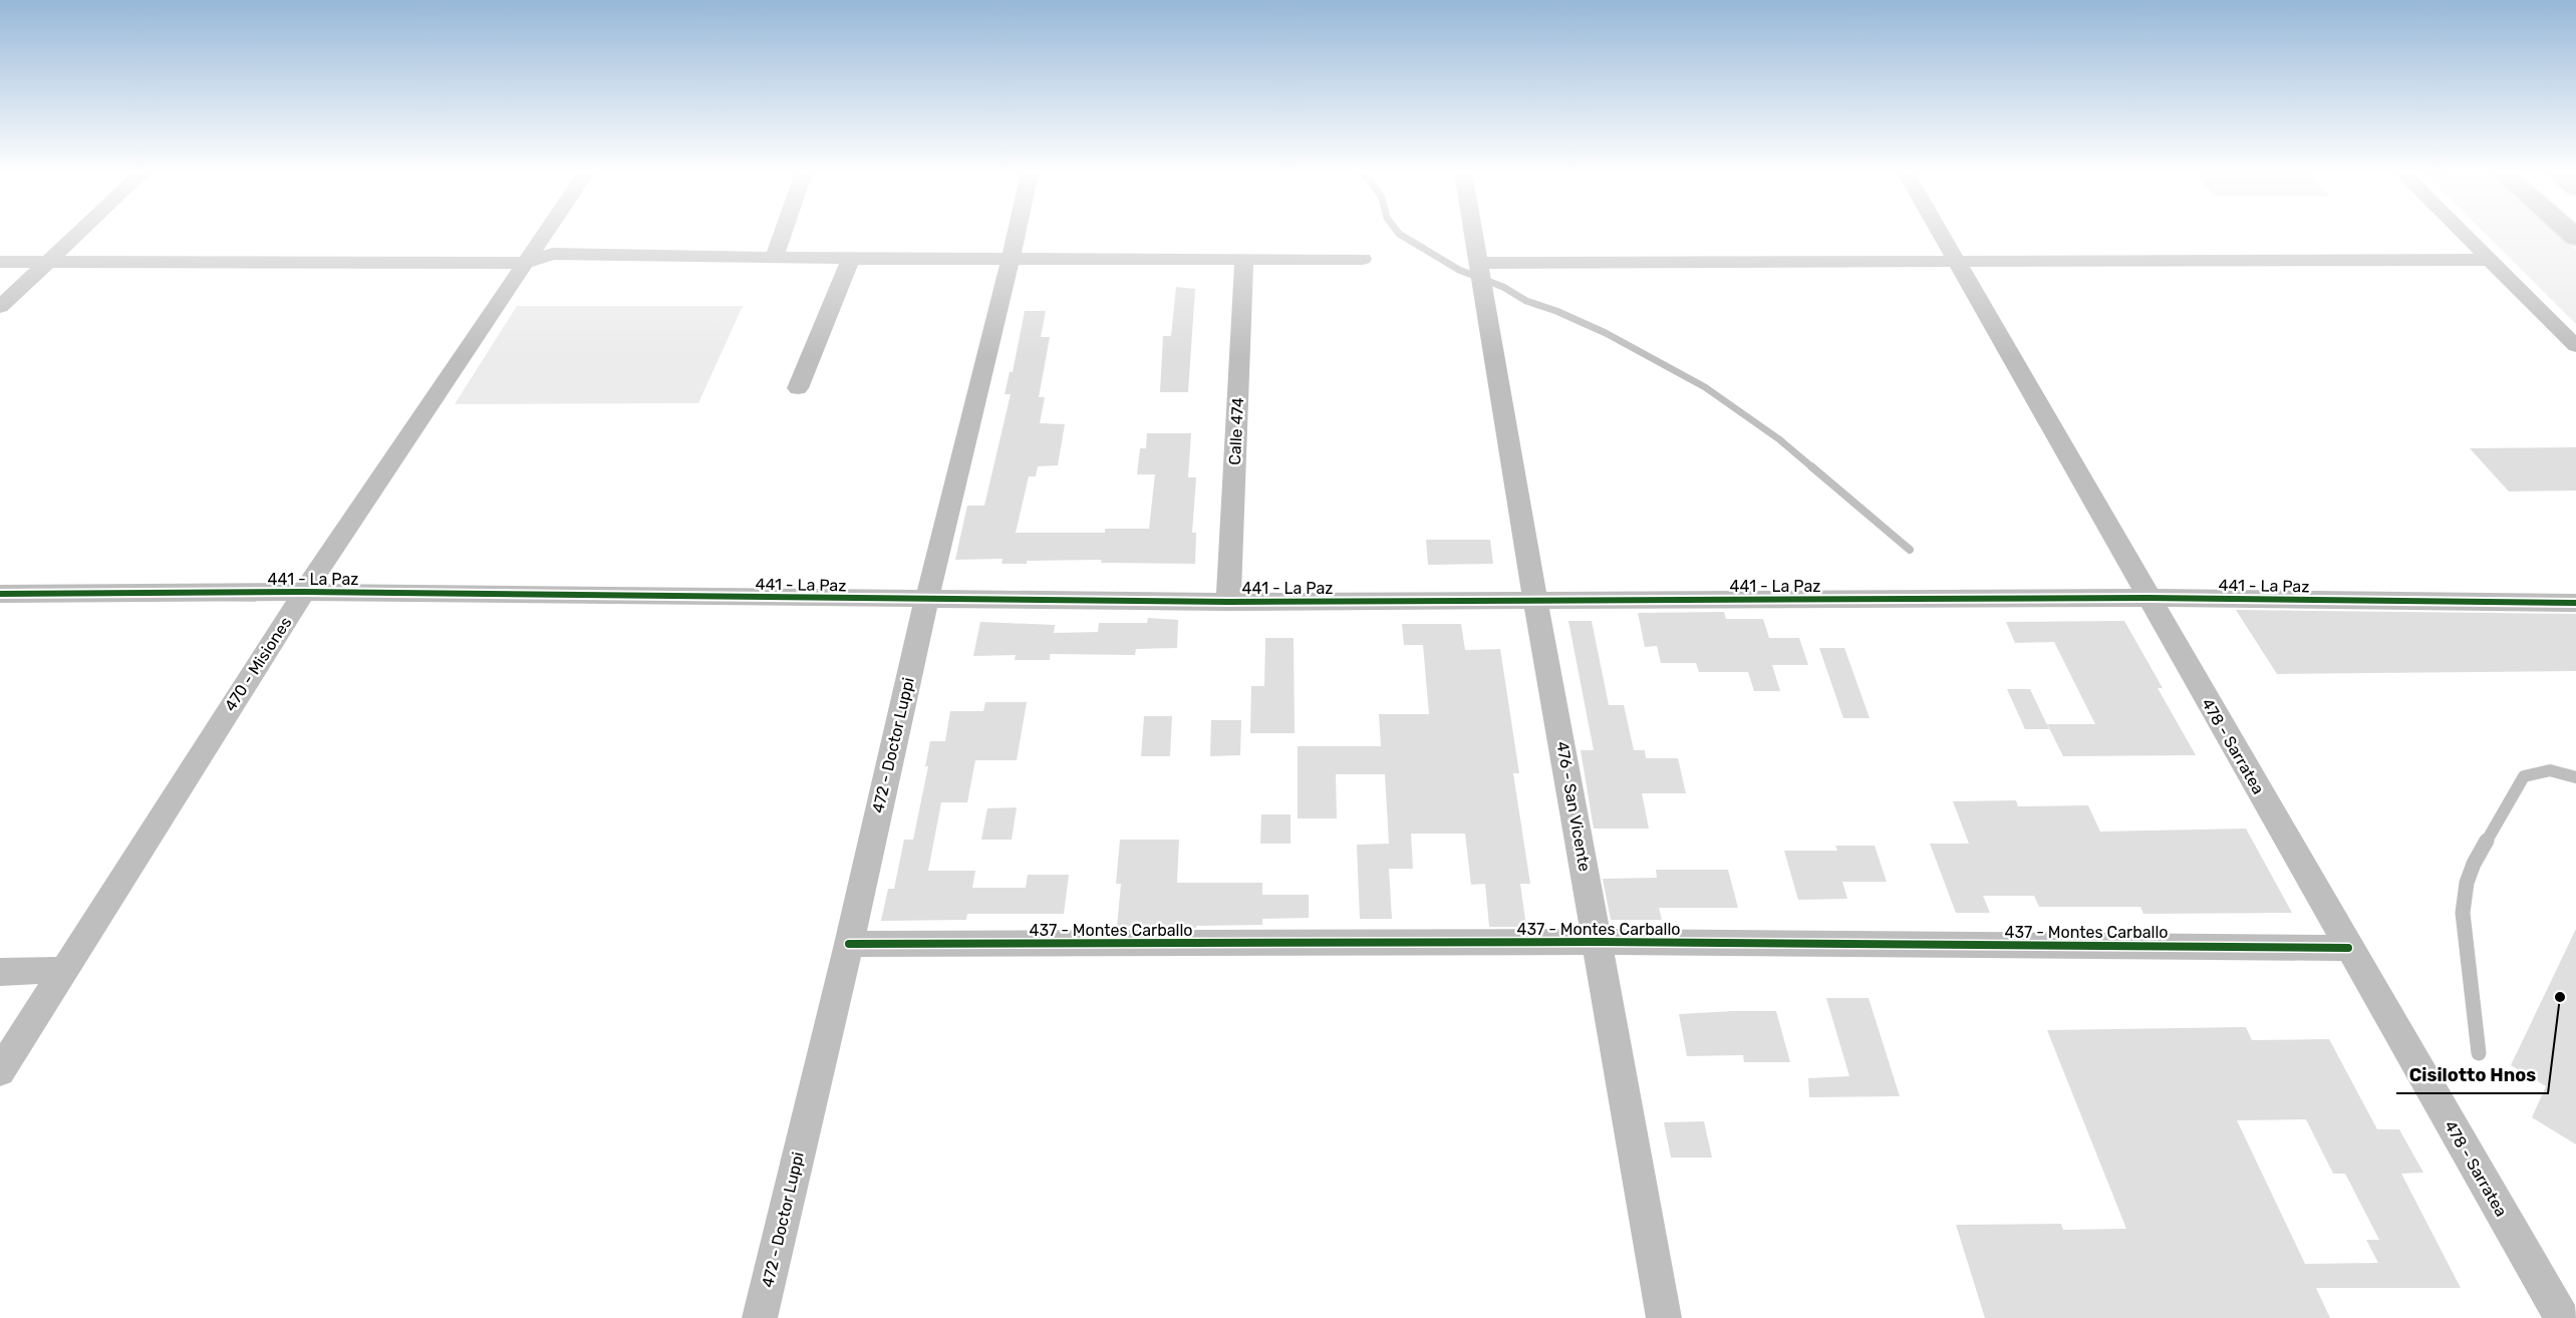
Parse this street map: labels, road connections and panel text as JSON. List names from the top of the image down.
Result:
{
  "streets": {
    "street": [
      "Calle 474",
      "441 - La Paz",
      "470 - Misiones",
      "472 - Doctor Luppi",
      "478 - Sarratea",
      "476 - San Vicente",
      "437 - Montes Carballo"
    ]
  },
  "crossings": [
    ["Calle 474", "441 - La Paz"],
    ["441 - La Paz", "470 - Misiones"],
    ["441 - La Paz", "472 - Doctor Luppi"],
    ["441 - La Paz", "478 - Sarratea"],
    ["441 - La Paz", "476 - San Vicente"],
    ["472 - Doctor Luppi", "437 - Montes Carballo"],
    ["478 - Sarratea", "437 - Montes Carballo"],
    ["476 - San Vicente", "437 - Montes Carballo"]
  ],
  "places": ["Cisilotto Hnos"]
}
